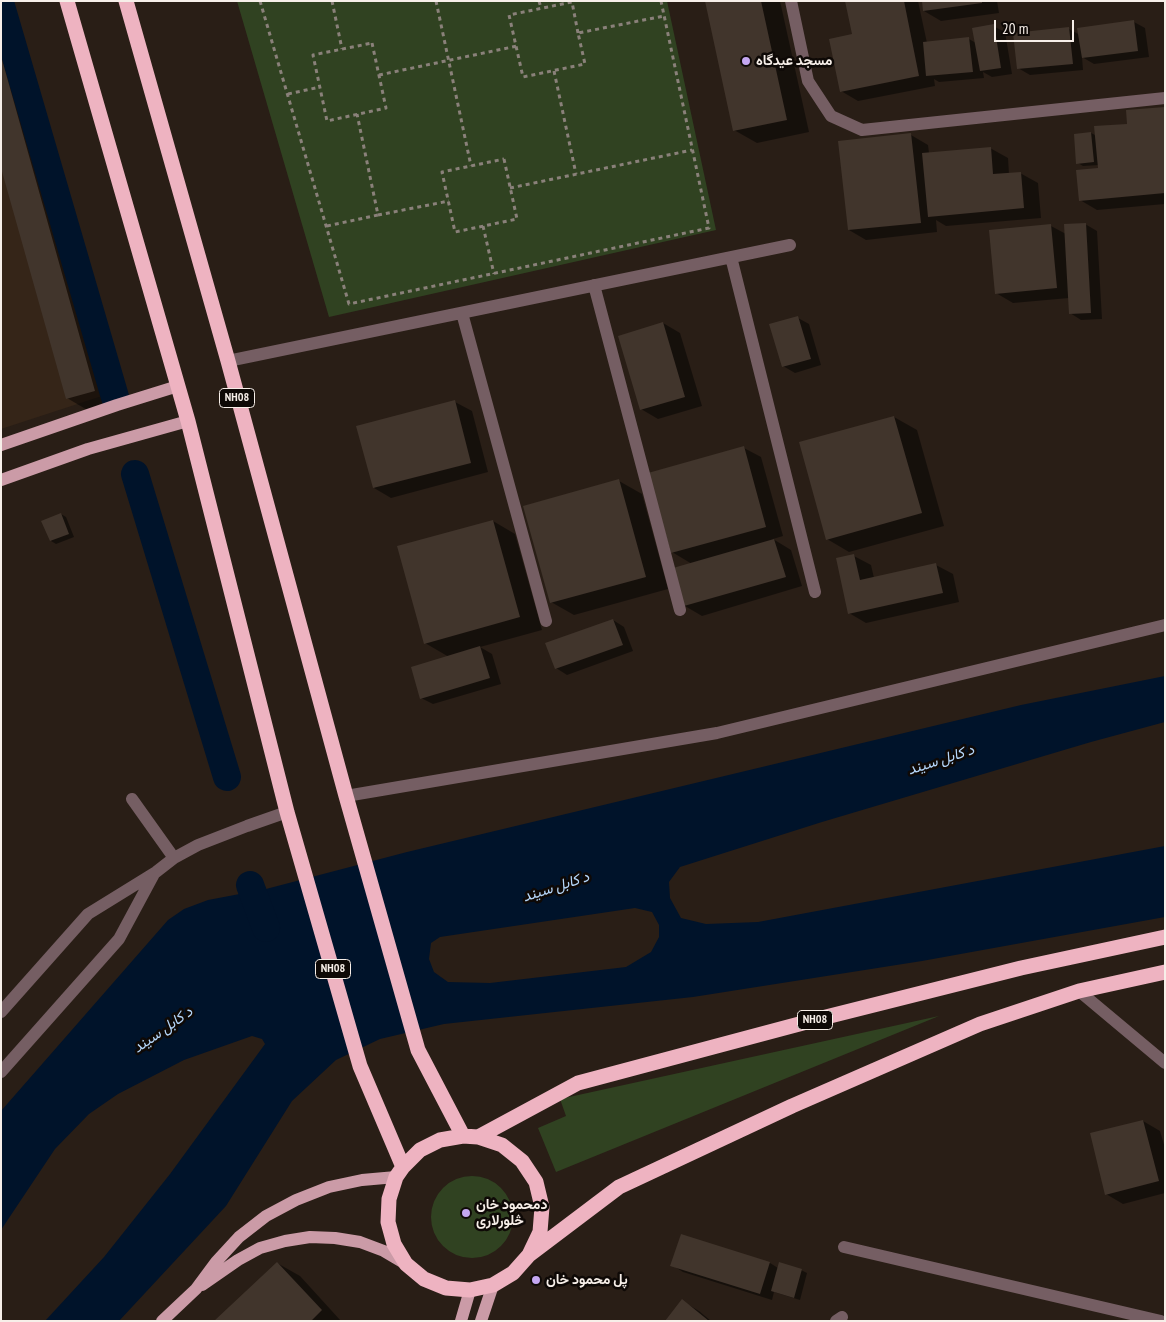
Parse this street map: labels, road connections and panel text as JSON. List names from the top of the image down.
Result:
{
  "streets": {
    "highway": ["NH08"]
  },
  "water": ["د کابل سيند"],
  "places": ["مسجد عیدگاه", "دمحمود خان څلورلاری", "پل محمود خان"],
  "scale_bar": "20 m"
}
